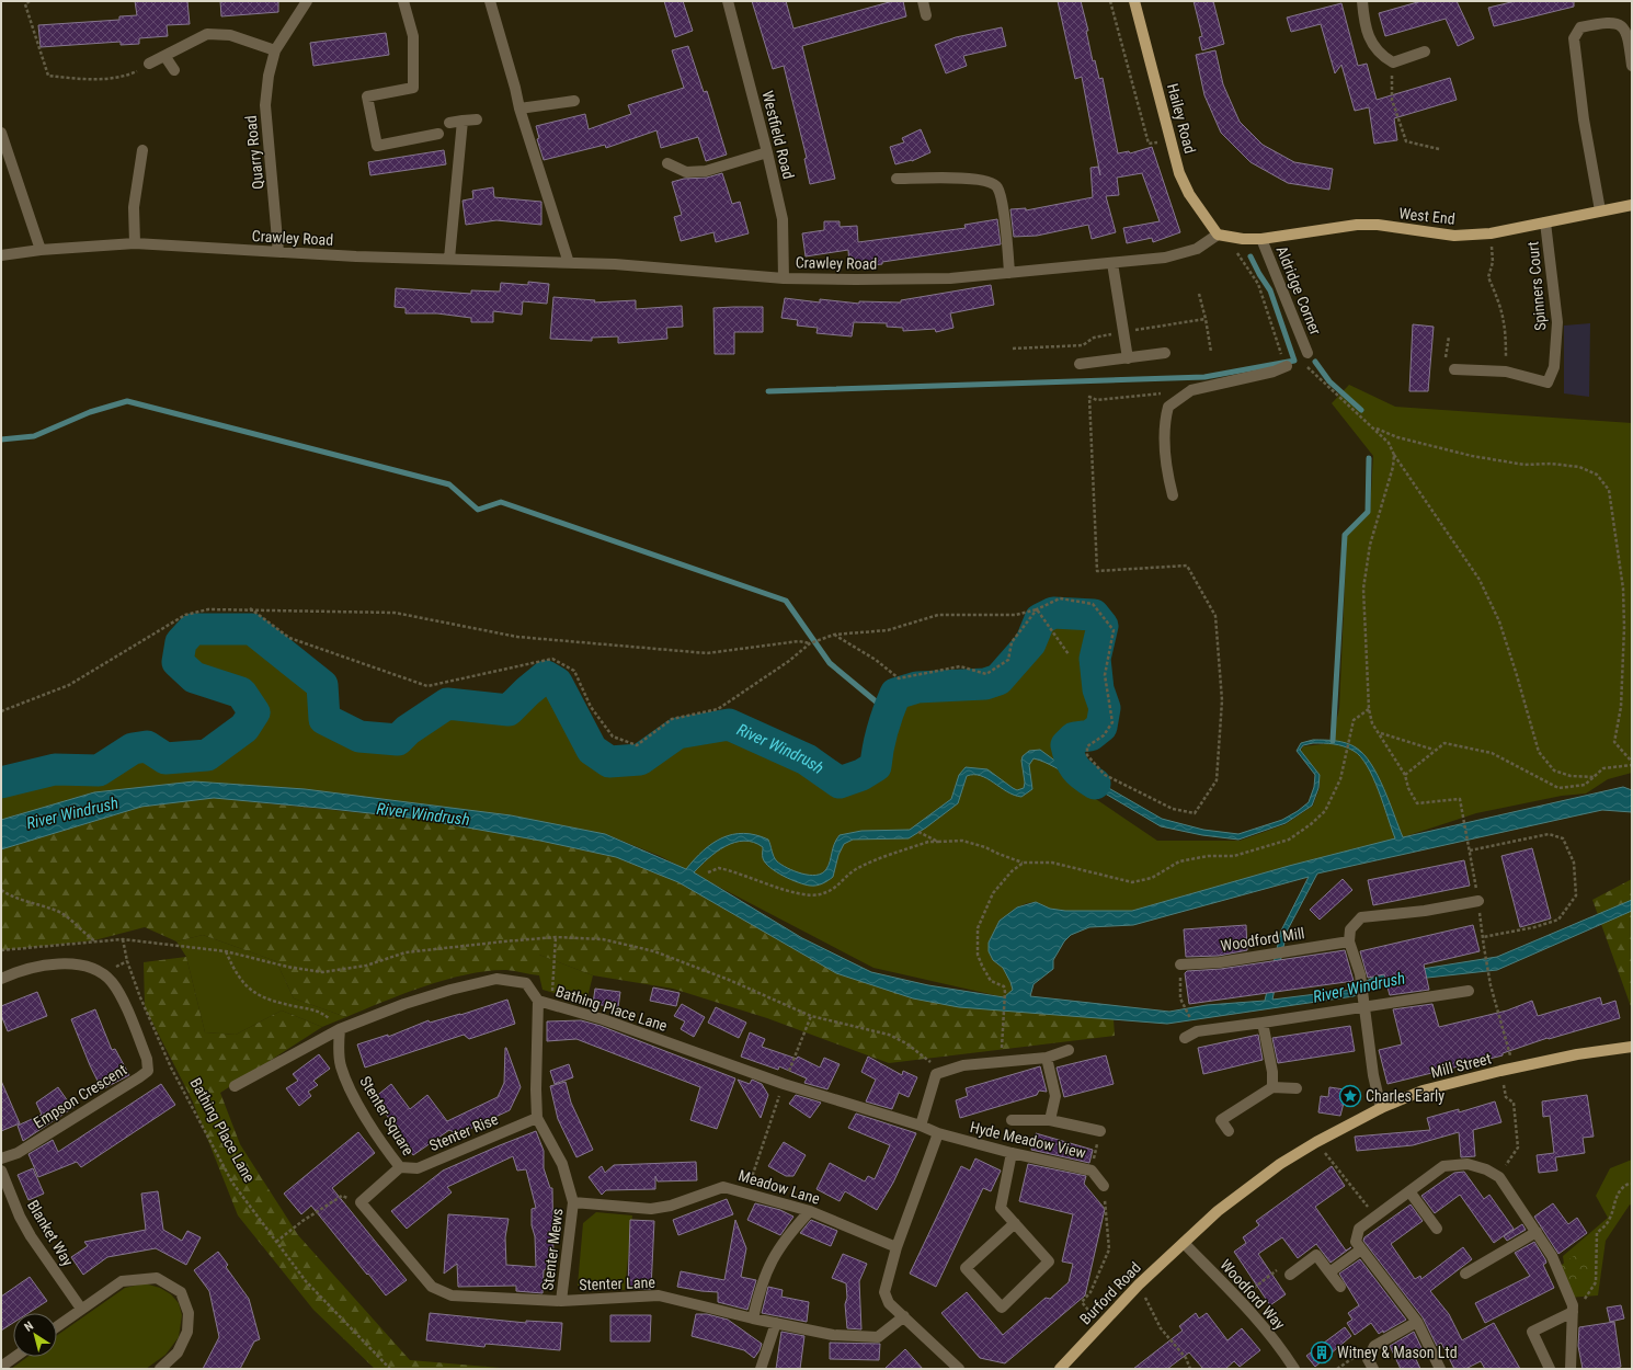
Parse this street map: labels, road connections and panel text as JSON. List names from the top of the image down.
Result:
{
  "streets": {
    "main road": [
      "Hailey Road",
      "West End",
      "Mill Street",
      "Burford Road"
    ],
    "street": [
      "Westfield Road",
      "Quarry Road",
      "Crawley Road",
      "Spinners Court",
      "Aldridge Corner",
      "Woodford Mill",
      "Bathing Place Lane",
      "Empson Crescent",
      "Stenter Square",
      "Stenter Rise",
      "Hyde Meadow View",
      "Meadow Lane",
      "Blanket Way",
      "Stenter Mews",
      "Stenter Lane",
      "Woodford Way"
    ]
  },
  "crossings": [
    ["Hailey Road", "West End"],
    ["Hailey Road", "Crawley Road"],
    ["Westfield Road", "Crawley Road"],
    ["Quarry Road", "Crawley Road"],
    ["West End", "Crawley Road"],
    ["West End", "Spinners Court"],
    ["West End", "Aldridge Corner"],
    ["Bathing Place Lane", "Stenter Square"],
    ["Bathing Place Lane", "Hyde Meadow View"],
    ["Mill Street", "Burford Road"],
    ["Mill Street", "Woodford Way"],
    ["Stenter Square", "Stenter Rise"],
    ["Stenter Square", "Stenter Lane"],
    ["Meadow Lane", "Stenter Mews"],
    ["Stenter Mews", "Stenter Lane"],
    ["Burford Road", "Woodford Way"]
  ],
  "water": ["River Windrush"],
  "places": {
    "place": ["Charles Early"],
    "building": ["Witney & Mason Ltd"]
  },
  "north": "top left"
}
